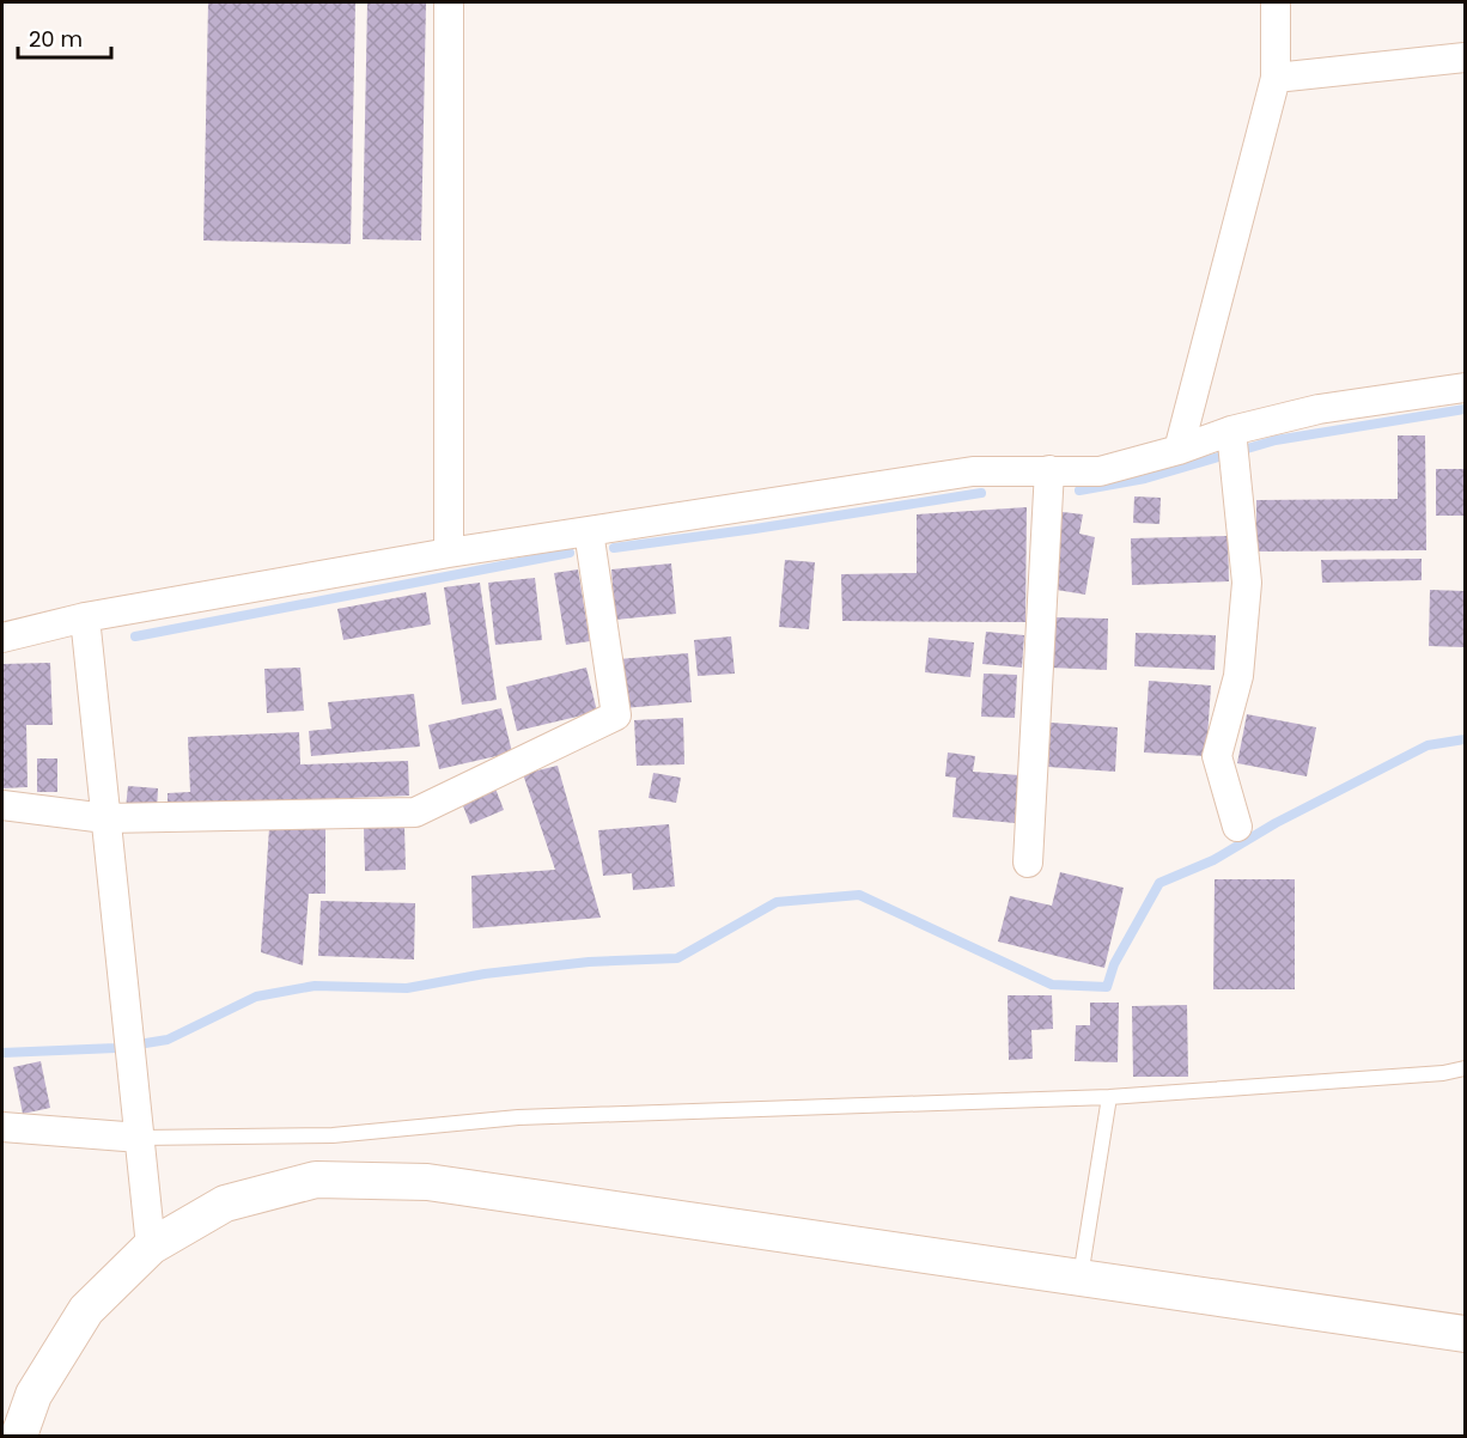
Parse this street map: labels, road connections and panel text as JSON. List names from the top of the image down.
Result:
{
  "scale_bar": "20 m"
}
